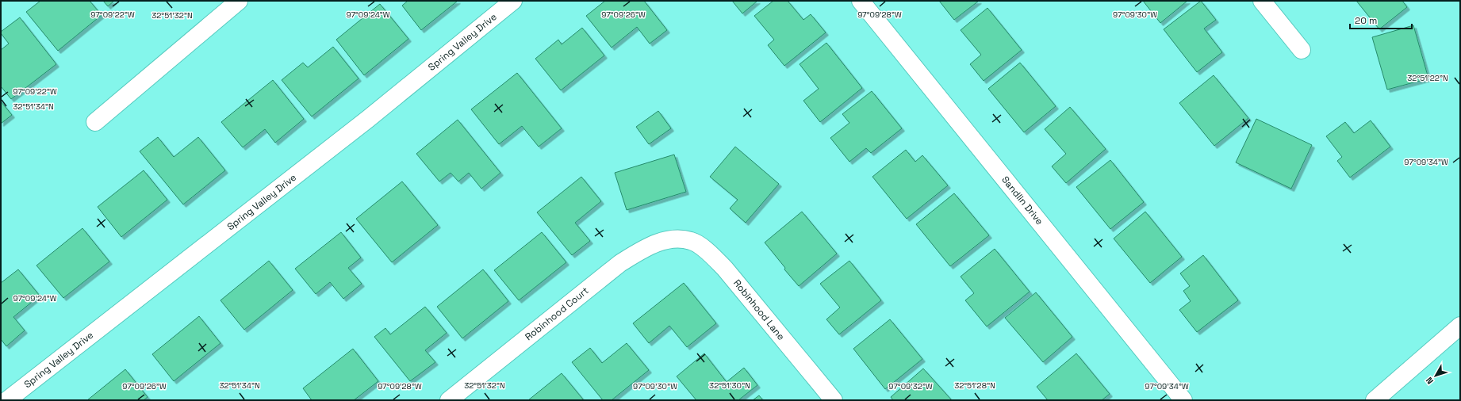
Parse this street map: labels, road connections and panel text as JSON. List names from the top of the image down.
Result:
{
  "streets": {
    "street": [
      "Spring Valley Drive",
      "Sandlin Drive",
      "Robinhood Lane",
      "Robinhood Court"
    ]
  },
  "crossings": [
    ["Robinhood Lane", "Robinhood Court"]
  ],
  "scale_bar": "20 m",
  "north": "bottom left",
  "coordinates": [
    "97°09'22\"W",
    "97°09'24\"W",
    "97°09'26\"W",
    "97°09'28\"W",
    "97°09'30\"W",
    "32°51'32\"N",
    "32°51'22\"N",
    "32°51'34\"N",
    "97°09'34\"W",
    "32°51'30\"N",
    "32°51'28\"N",
    "97°09'32\"W"
  ]
}
